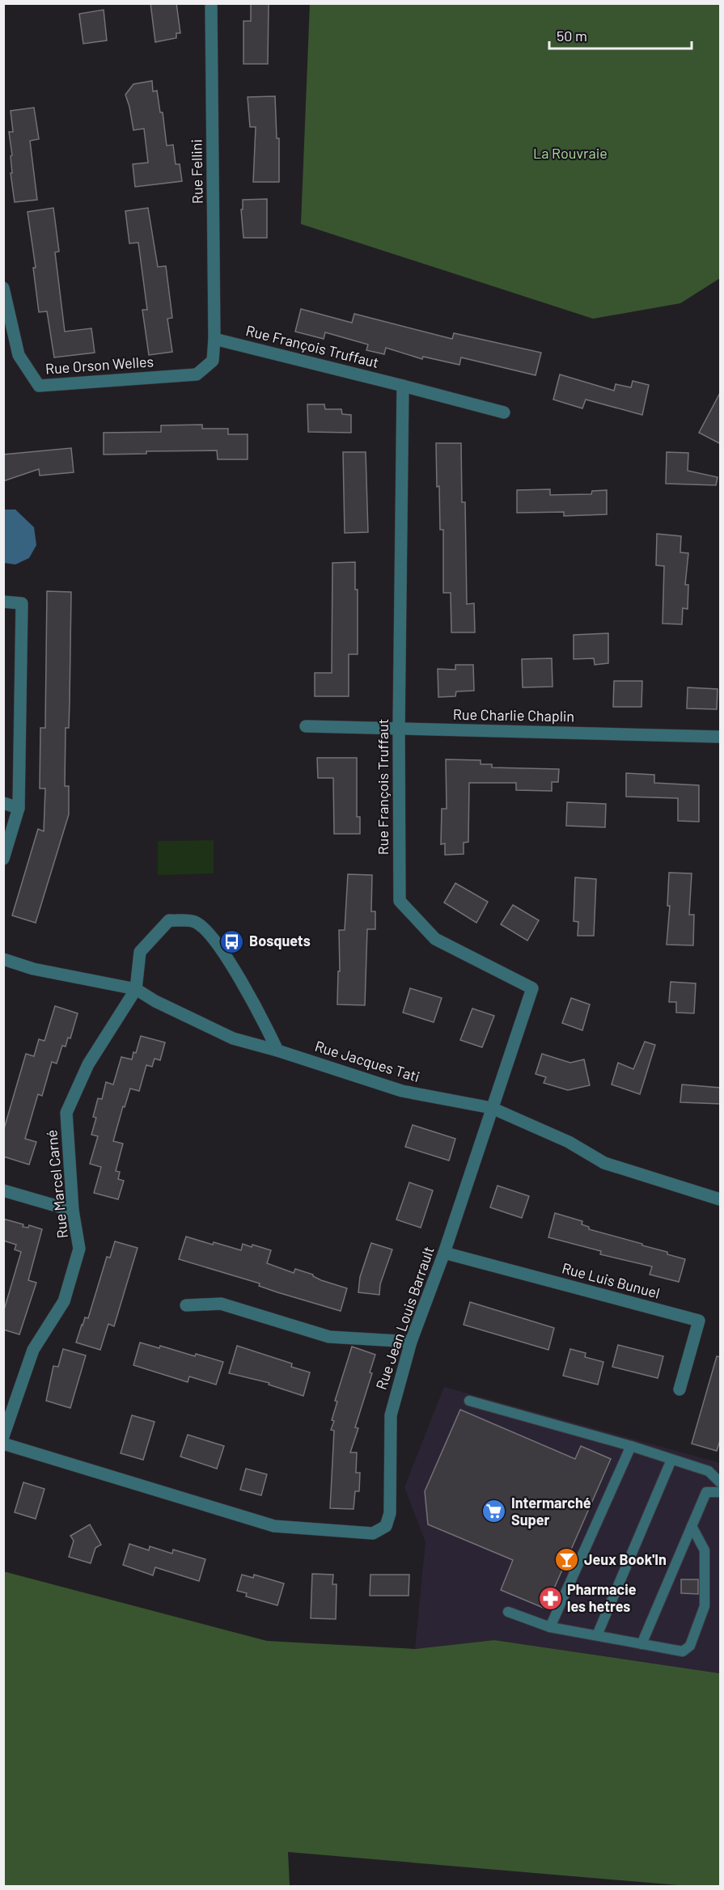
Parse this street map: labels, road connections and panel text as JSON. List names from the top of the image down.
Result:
{
  "streets": {
    "street": [
      "Rue Fellini",
      "Rue François Truffaut",
      "Rue Orson Welles",
      "Rue Charlie Chaplin",
      "Rue Jacques Tati",
      "Rue Marcel Carné",
      "Rue Luis Bunuel",
      "Rue Jean Louis Barrault"
    ]
  },
  "crossings": [
    ["Rue Fellini", "Rue François Truffaut"],
    ["Rue Fellini", "Rue Orson Welles"],
    ["Rue François Truffaut", "Rue Orson Welles"],
    ["Rue François Truffaut", "Rue Charlie Chaplin"],
    ["Rue François Truffaut", "Rue Jacques Tati"],
    ["Rue François Truffaut", "Rue Jean Louis Barrault"],
    ["Rue Jacques Tati", "Rue Marcel Carné"],
    ["Rue Jacques Tati", "Rue Jean Louis Barrault"],
    ["Rue Luis Bunuel", "Rue Jean Louis Barrault"]
  ],
  "parks": ["La Rouvraie"],
  "places": {
    "bus stop": ["Bosquets"],
    "supermarket": ["Intermarché Super"],
    "bar": ["Jeux Book'In"],
    "pharmacy": ["Pharmacie les hetres"]
  },
  "scale_bar": "50 m"
}
